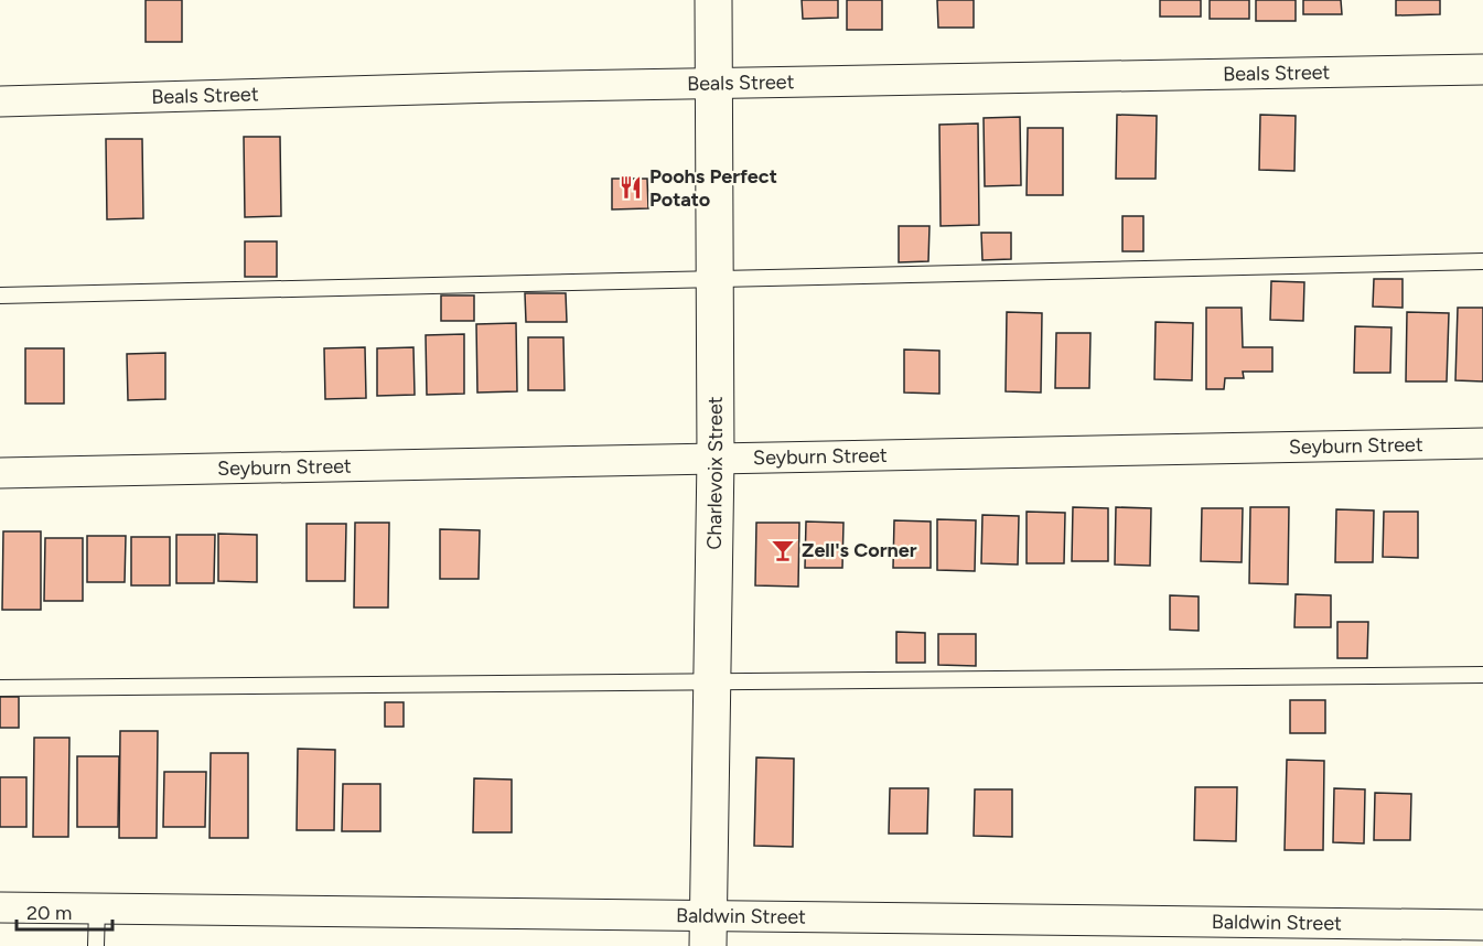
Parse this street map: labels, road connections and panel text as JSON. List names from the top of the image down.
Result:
{
  "streets": {
    "street": [
      "Beals Street",
      "Seyburn Street",
      "Charlevoix Street",
      "Baldwin Street"
    ]
  },
  "crossings": [
    ["Beals Street", "Charlevoix Street"],
    ["Seyburn Street", "Charlevoix Street"],
    ["Charlevoix Street", "Baldwin Street"]
  ],
  "places": {
    "restaurant": ["Poohs Perfect Potato"],
    "bar": ["Zell's Corner"]
  },
  "scale_bar": "20 m"
}
